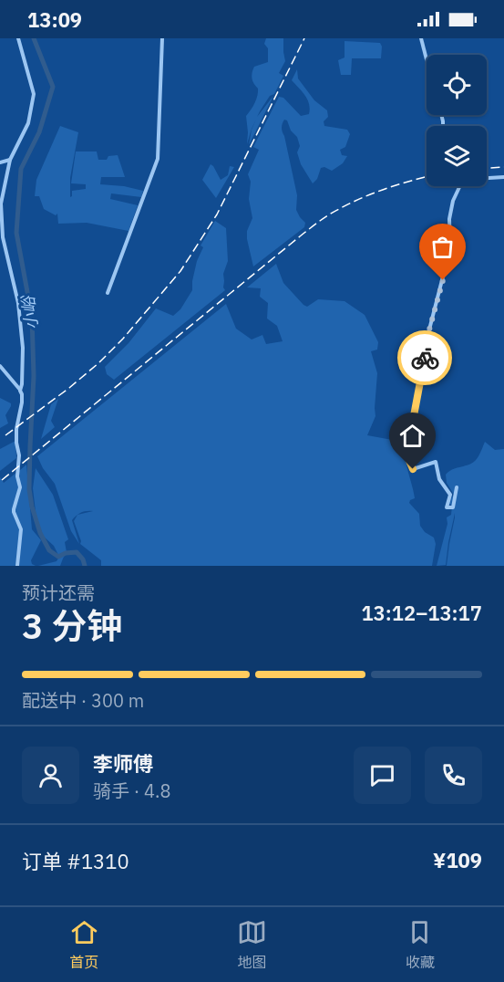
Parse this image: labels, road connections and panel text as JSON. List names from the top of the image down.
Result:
{
  "water": ["小峪"],
  "page": {
    "status": "13:09",
    "heading": ["3 分钟", "预计还需", "13:12–13:17"],
    "panel": [
      "李师傅",
      "骑手 · 4.8",
      "订单 #1310",
      "¥109"
    ],
    "bar": "配送中 · 300 m",
    "tabs": ["首页", "地图", "收藏"]
  }
}
